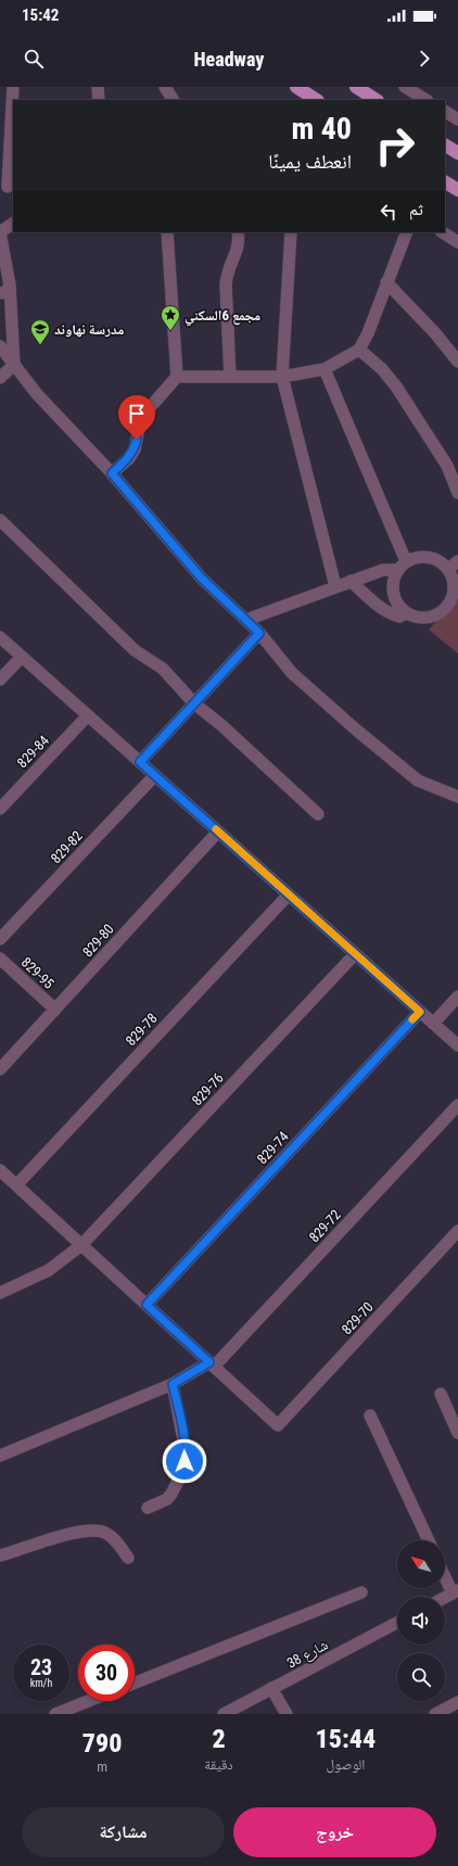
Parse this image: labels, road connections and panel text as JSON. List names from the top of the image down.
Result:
{
  "streets": {
    "street": [
      "829-84",
      "829-82",
      "829-80",
      "829-95",
      "829-78",
      "829-76",
      "829-74",
      "829-72",
      "829-70",
      "شارع 38"
    ]
  },
  "crossings": [
    ["829-80", "829-95"],
    ["829-72", "829-70"]
  ],
  "places": {
    "place": ["مجمع 6السكني"],
    "school or university": ["مدرسة نهاوند"]
  },
  "north": "top left",
  "page": {
    "status": "15:42",
    "header": "Headway",
    "turn": ["40 m", "انعطف يمينًا"],
    "then": "ثم",
    "speed": "23 km/h",
    "limit": "30",
    "eta": [
      "15:44",
      "الوصول",
      "2",
      "دقيقة",
      "790",
      "m"
    ],
    "buttons": ["خروج", "مشاركة"]
  }
}
